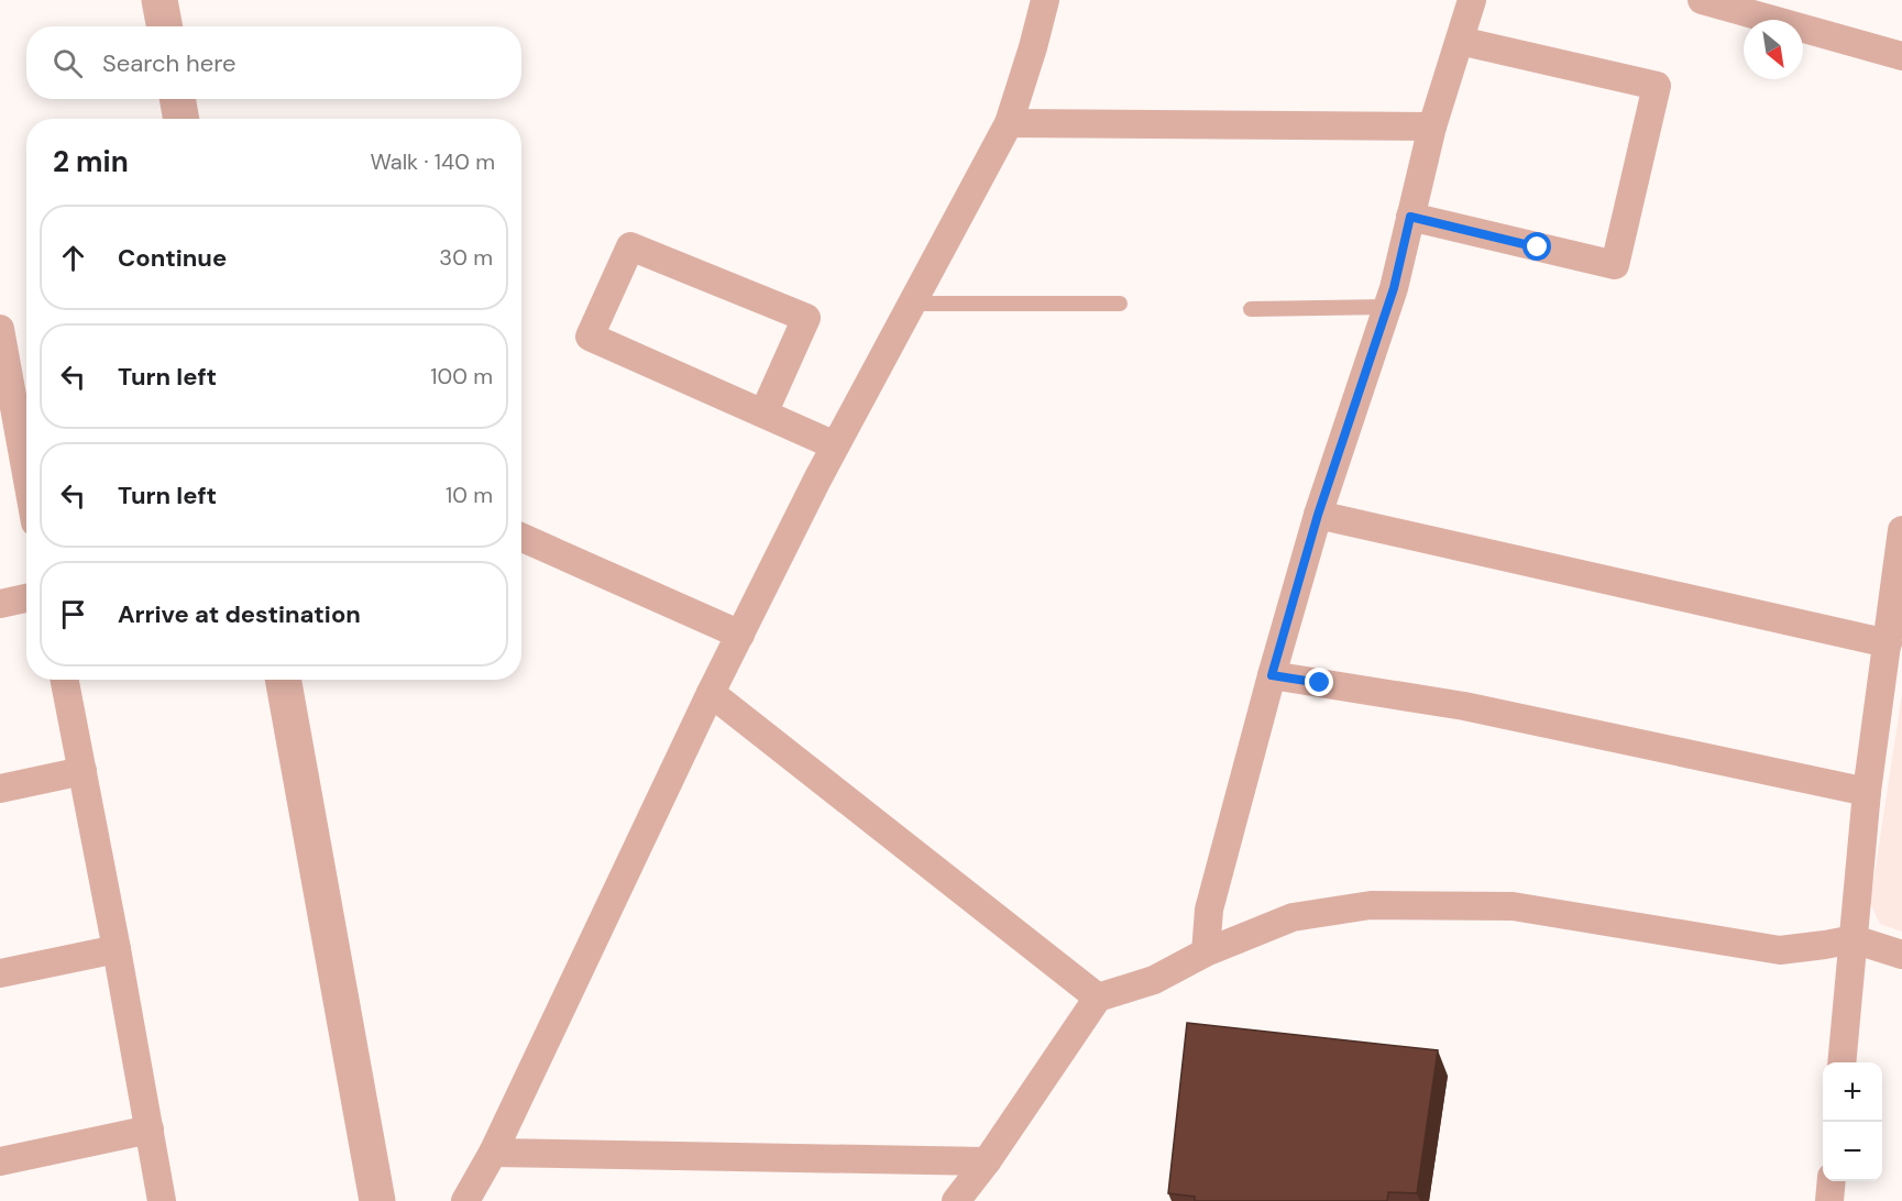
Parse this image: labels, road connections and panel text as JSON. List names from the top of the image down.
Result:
{
  "north": "bottom right",
  "page": {
    "search": "Search here",
    "heading": ["2 min", "Walk · 140 m"],
    "list": [
      ["Continue", "30 m"],
      ["Turn left", "100 m"],
      ["Turn left", "10 m"],
      "Arrive at destination"
    ],
    "map_buttons": ["+", "−"]
  }
}
